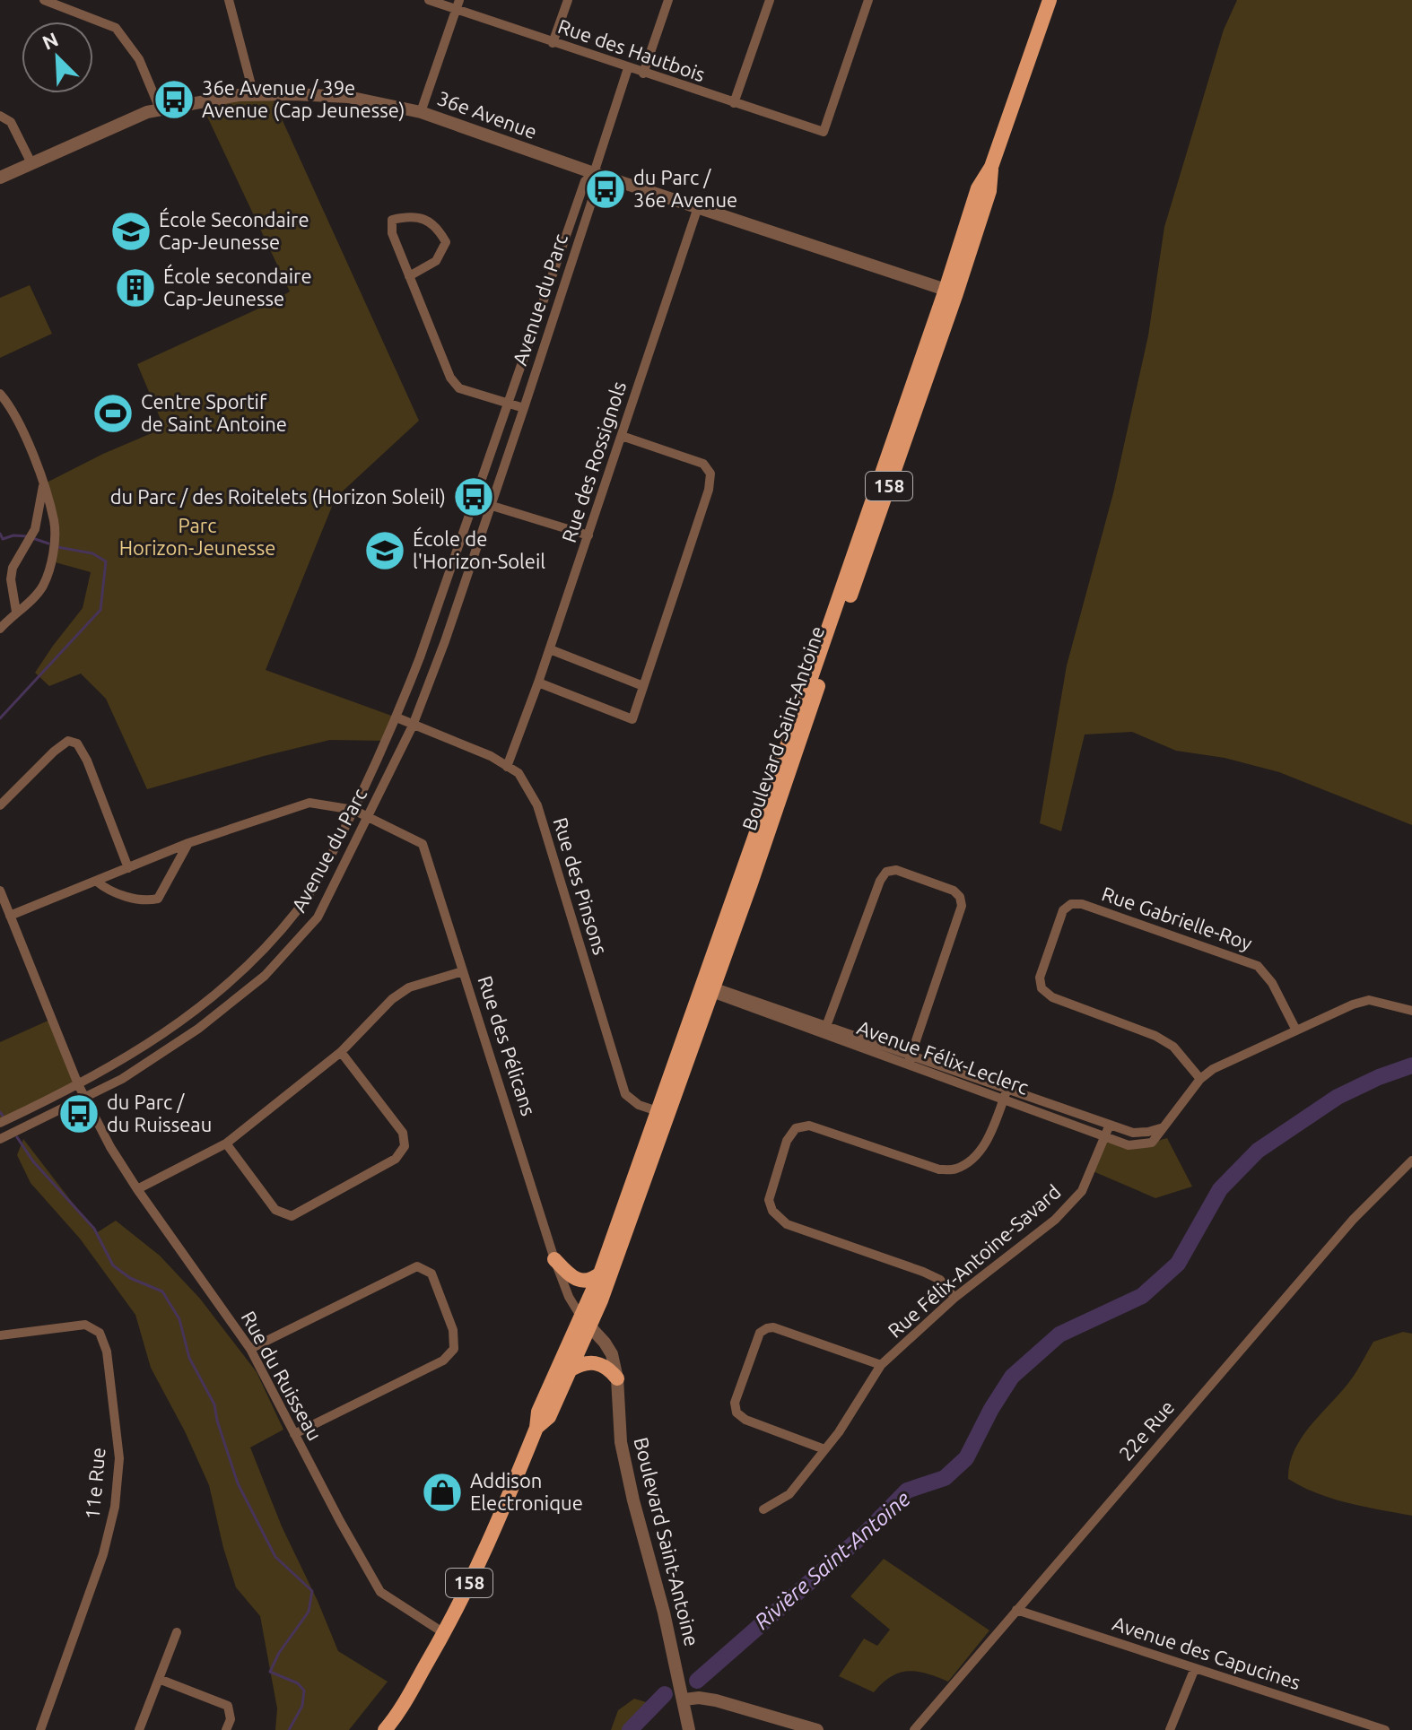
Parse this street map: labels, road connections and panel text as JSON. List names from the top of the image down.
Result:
{
  "streets": {
    "main road": ["158", "Boulevard Saint-Antoine"],
    "street": [
      "Rue des Hautbois",
      "36e Avenue",
      "Avenue du Parc",
      "Rue des Rossignols",
      "Rue des Pinsons",
      "Rue Gabrielle-Roy",
      "Rue des Pélicans",
      "Avenue Félix-Leclerc",
      "Rue Félix-Antoine-Savard",
      "Rue du Ruisseau",
      "22e Rue",
      "11e Rue",
      "Avenue des Capucines"
    ]
  },
  "crossings": [
    ["Rue des Hautbois", "Avenue du Parc"],
    ["36e Avenue", "Avenue du Parc"],
    ["36e Avenue", "Rue des Rossignols"],
    ["36e Avenue", "Boulevard Saint-Antoine"],
    ["Avenue du Parc", "Rue des Pinsons"],
    ["Avenue du Parc", "Rue des Pélicans"],
    ["Avenue du Parc", "Rue du Ruisseau"],
    ["Rue des Rossignols", "Rue des Pinsons"],
    ["158", "Boulevard Saint-Antoine"],
    ["158", "Rue des Pélicans"],
    ["158", "Rue du Ruisseau"],
    ["Boulevard Saint-Antoine", "Rue des Pinsons"],
    ["Boulevard Saint-Antoine", "Rue des Pélicans"],
    ["Boulevard Saint-Antoine", "Avenue Félix-Leclerc"],
    ["Rue Gabrielle-Roy", "Avenue Félix-Leclerc"],
    ["Avenue Félix-Leclerc", "Rue Félix-Antoine-Savard"],
    ["22e Rue", "Avenue des Capucines"]
  ],
  "water": ["Rivière Saint-Antoine"],
  "parks": ["Parc Horizon-Jeunesse"],
  "places": {
    "bus stop": [
      "36e Avenue / 39e Avenue (Cap Jeunesse)",
      "du Parc / 36e Avenue",
      "du Parc / des Roitelets (Horizon Soleil)",
      "du Parc / du Ruisseau"
    ],
    "school or university": ["École Secondaire Cap-Jeunesse", "École de l'Horizon-Soleil"],
    "building": ["École secondaire Cap-Jeunesse"],
    "sports": ["Centre Sportif de Saint Antoine"],
    "shop": ["Addison Electronique"]
  },
  "north": "top left"
}
